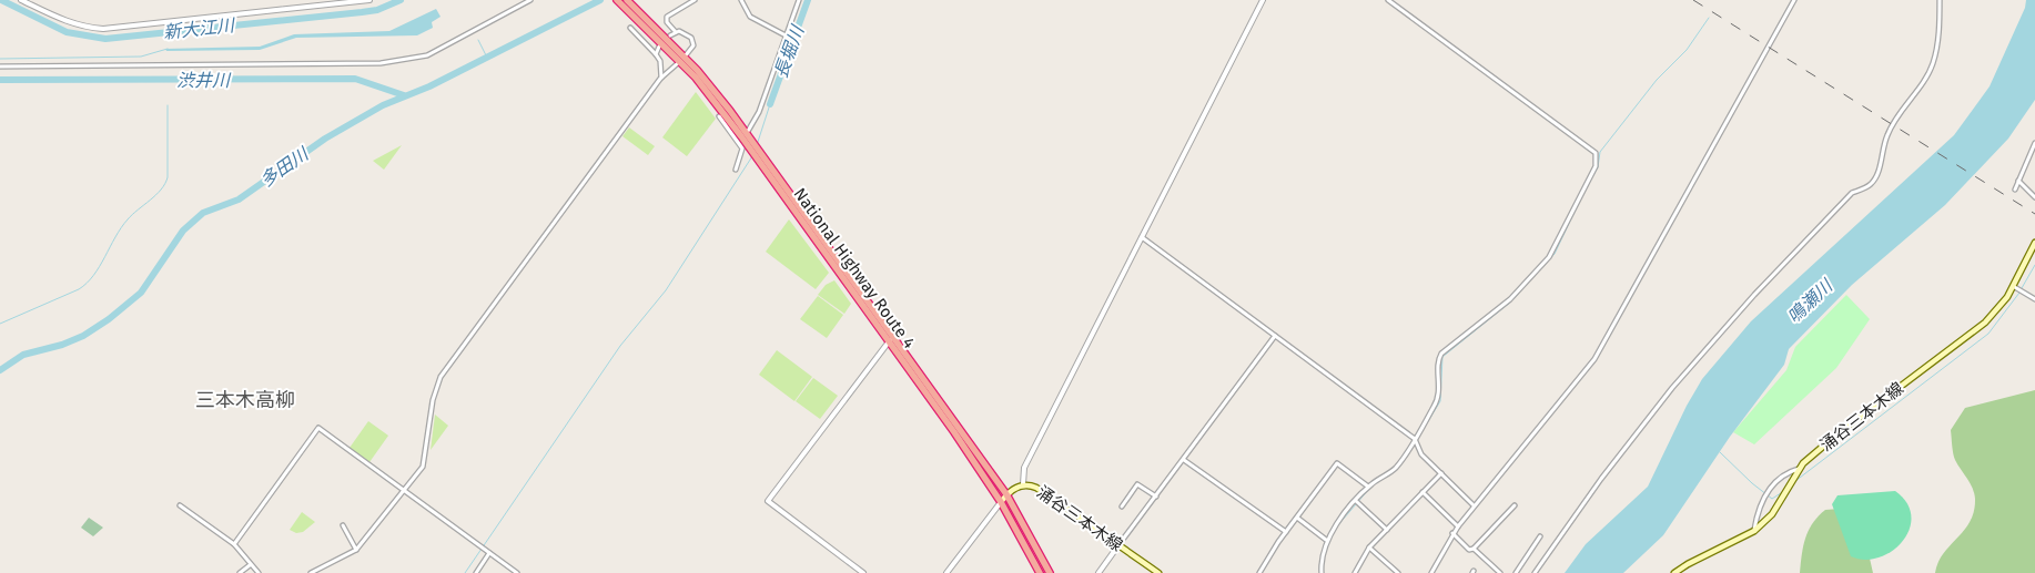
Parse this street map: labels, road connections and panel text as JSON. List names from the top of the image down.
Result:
{
  "streets": {
    "highway": ["National Highway Route 4"],
    "main road": ["涌谷三本木線"]
  },
  "crossings": [
    ["National Highway Route 4", "涌谷三本木線"]
  ],
  "districts": ["三本木高柳"],
  "water": [
    "新大江川",
    "長堀川",
    "渋井川",
    "多田川",
    "鳴瀬川"
  ]
}
